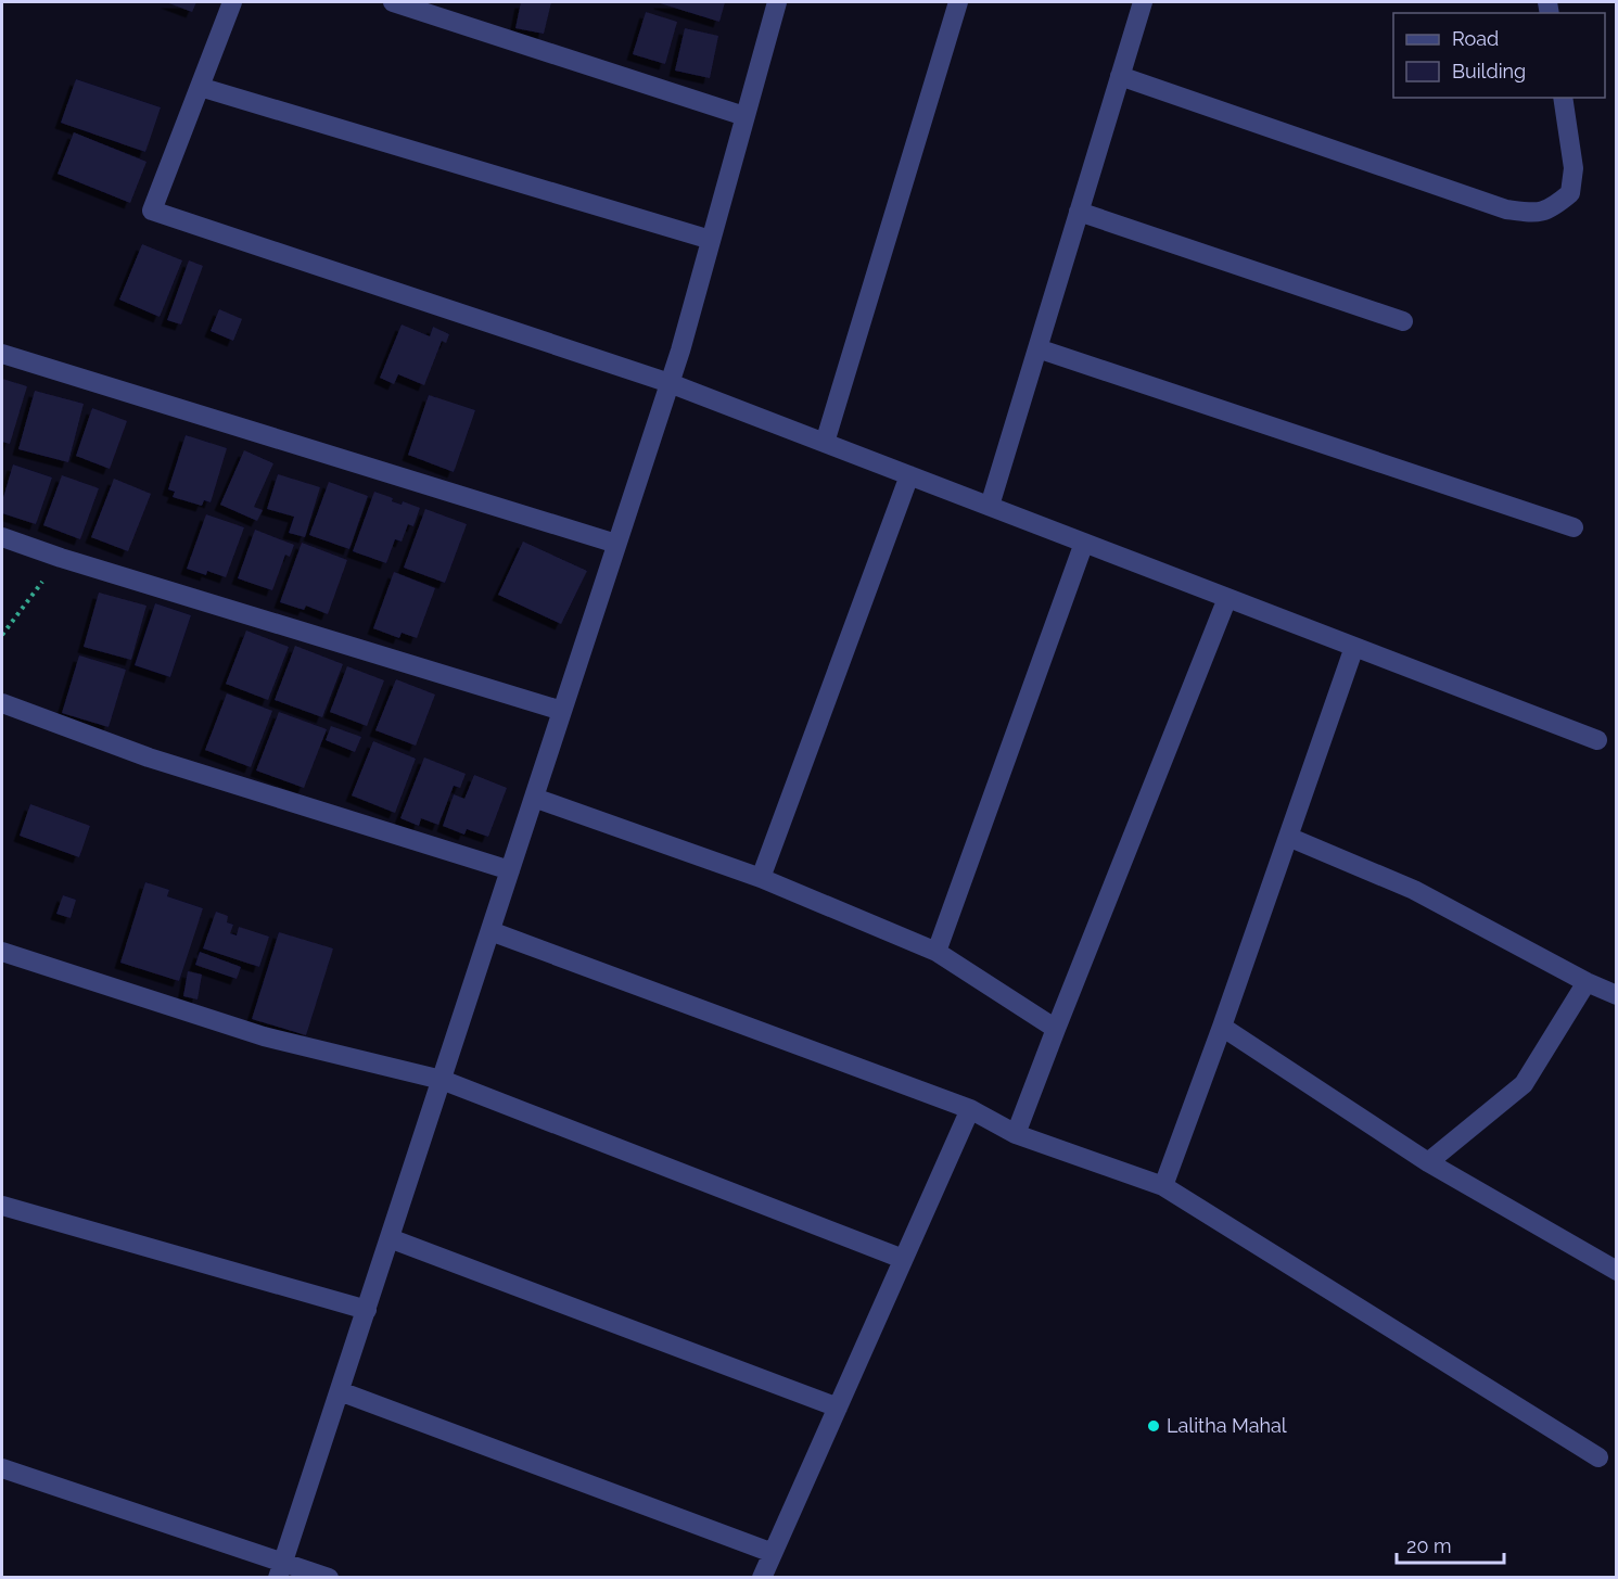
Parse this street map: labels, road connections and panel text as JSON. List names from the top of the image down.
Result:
{
  "places": ["Lalitha Mahal"],
  "legend": ["Road", "Building"],
  "scale_bar": "20 m"
}
